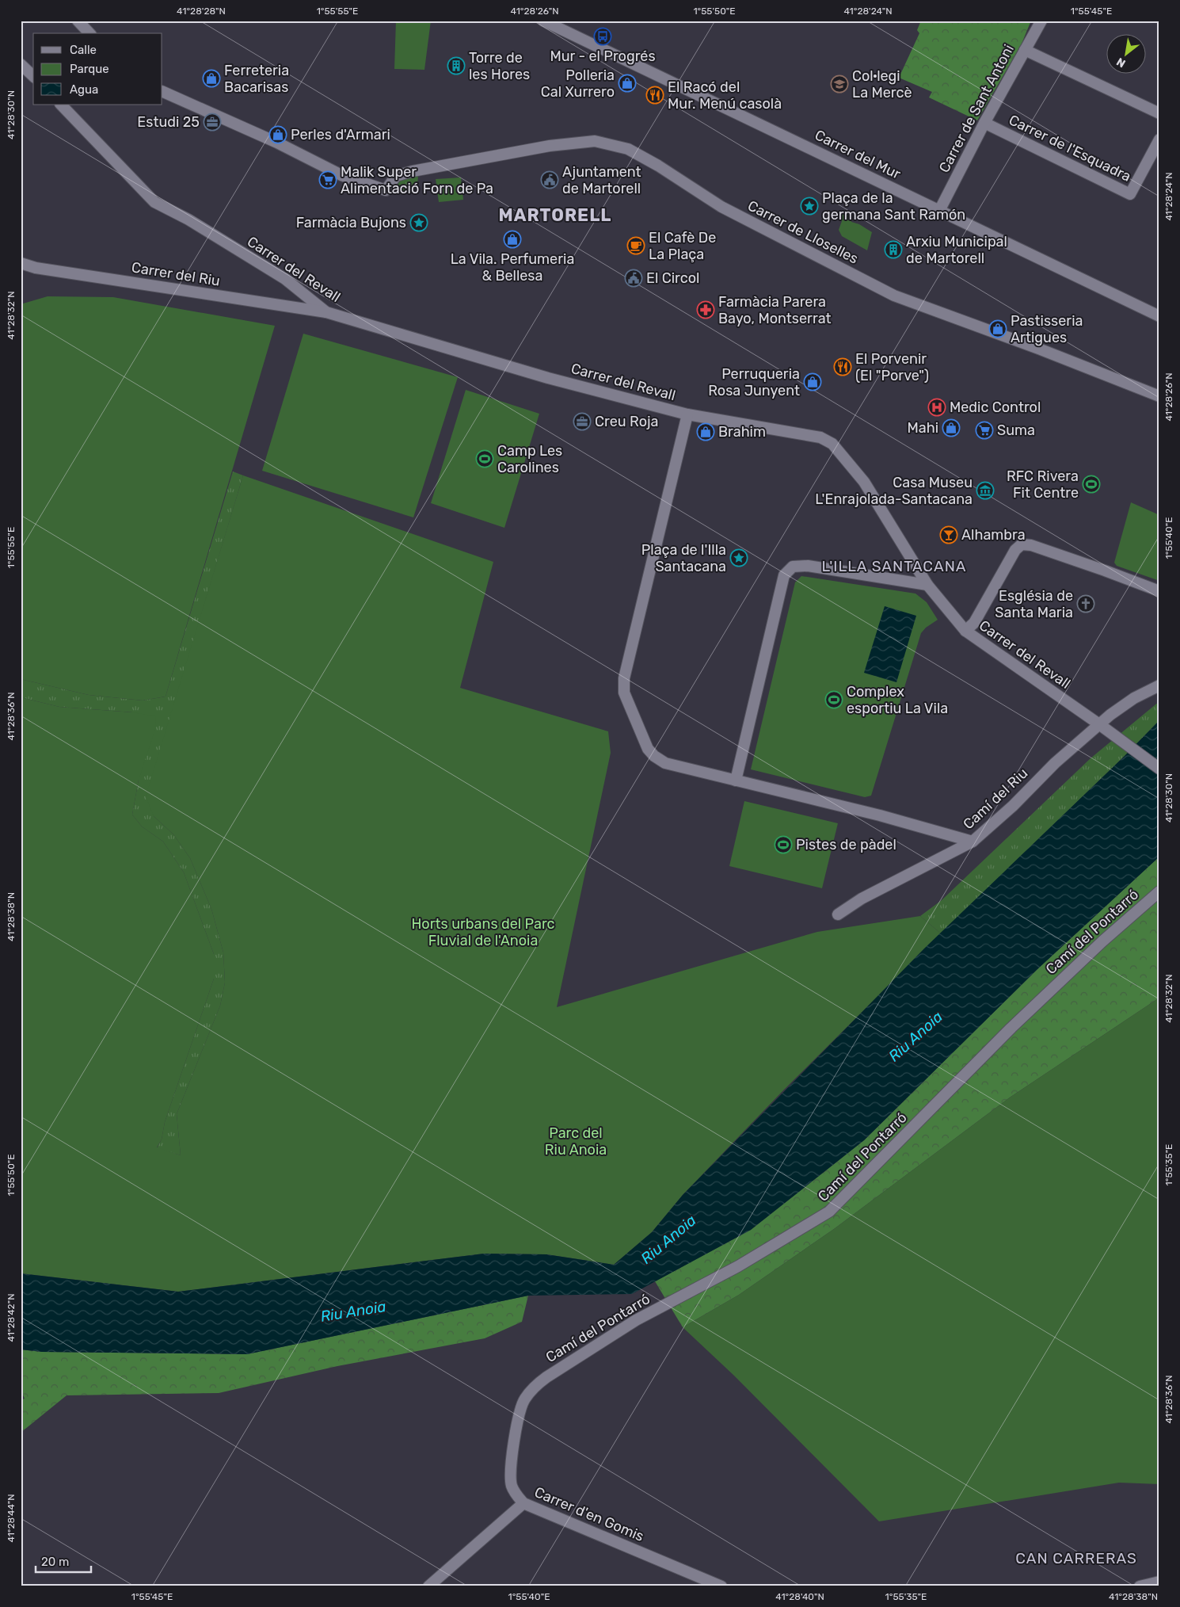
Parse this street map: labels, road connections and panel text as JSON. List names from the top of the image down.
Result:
{
  "streets": {
    "street": [
      "Carrer de Sant Antoni",
      "Carrer de l'Esquadra",
      "Carrer del Mur",
      "Carrer de Lloselles",
      "Carrer del Revall",
      "Carrer del Riu",
      "Camí del Riu",
      "Camí del Pontarró",
      "Carrer d'en Gomis"
    ]
  },
  "crossings": [
    ["Carrer de Sant Antoni", "Carrer de l'Esquadra"],
    ["Carrer de Sant Antoni", "Carrer del Mur"],
    ["Carrer del Revall", "Carrer del Riu"],
    ["Carrer del Revall", "Camí del Riu"],
    ["Camí del Pontarró", "Carrer d'en Gomis"]
  ],
  "districts": ["MARTORELL", "L'ILLA SANTACANA", "CAN CARRERAS"],
  "water": ["Riu Anoia"],
  "parks": ["Horts urbans del Parc Fluvial de l'Anoia", "Parc del Riu Anoia"],
  "places": {
    "bus stop": ["Mur - el Progrés"],
    "building": ["Torre de les Hores", "Arxiu Municipal de Martorell"],
    "shop": [
      "Ferreteria Bacarisas",
      "Polleria Cal Xurrero",
      "Perles d'Armari",
      "La Vila. Perfumeria & Bellesa",
      "Pastisseria Artigues",
      "Perruqueria Rosa Junyent",
      "Mahi",
      "Brahim"
    ],
    "school or university": ["Col·legi La Mercè"],
    "restaurant": ["El Racó del Mur. Menú casolà", "El Porvenir (El \"Porve\")"],
    "office": ["Estudi 25", "Creu Roja"],
    "supermarket": ["Malik Super Alimentació Forn de Pa", "Suma"],
    "public building": ["Ajuntament de Martorell", "El Circol"],
    "place": ["Plaça de la germana Sant Ramón", "Farmàcia Bujons", "Plaça de l'Illa Santacana"],
    "cafe": ["El Cafè De La Plaça"],
    "pharmacy": ["Farmàcia Parera Bayo, Montserrat"],
    "hospital": ["Medic Control"],
    "sports": [
      "Camp Les Carolines",
      "RFC Rivera Fit Centre",
      "Complex esportiu La Vila",
      "Pistes de pàdel"
    ],
    "museum": ["Casa Museu L'Enrajolada-Santacana"],
    "bar": ["Alhambra"],
    "church": ["Església de Santa Maria"]
  },
  "legend": ["Calle", "Parque", "Agua"],
  "scale_bar": "20 m",
  "north": "bottom left",
  "coordinates": [
    "41°28'28\"N",
    "1°55'55\"E",
    "41°28'26\"N",
    "1°55'50\"E",
    "41°28'24\"N",
    "1°55'45\"E",
    "41°28'30\"N",
    "41°28'32\"N",
    "1°55'40\"E",
    "41°28'36\"N",
    "41°28'38\"N",
    "1°55'35\"E",
    "41°28'42\"N",
    "41°28'44\"N",
    "41°28'40\"N"
  ]
}
